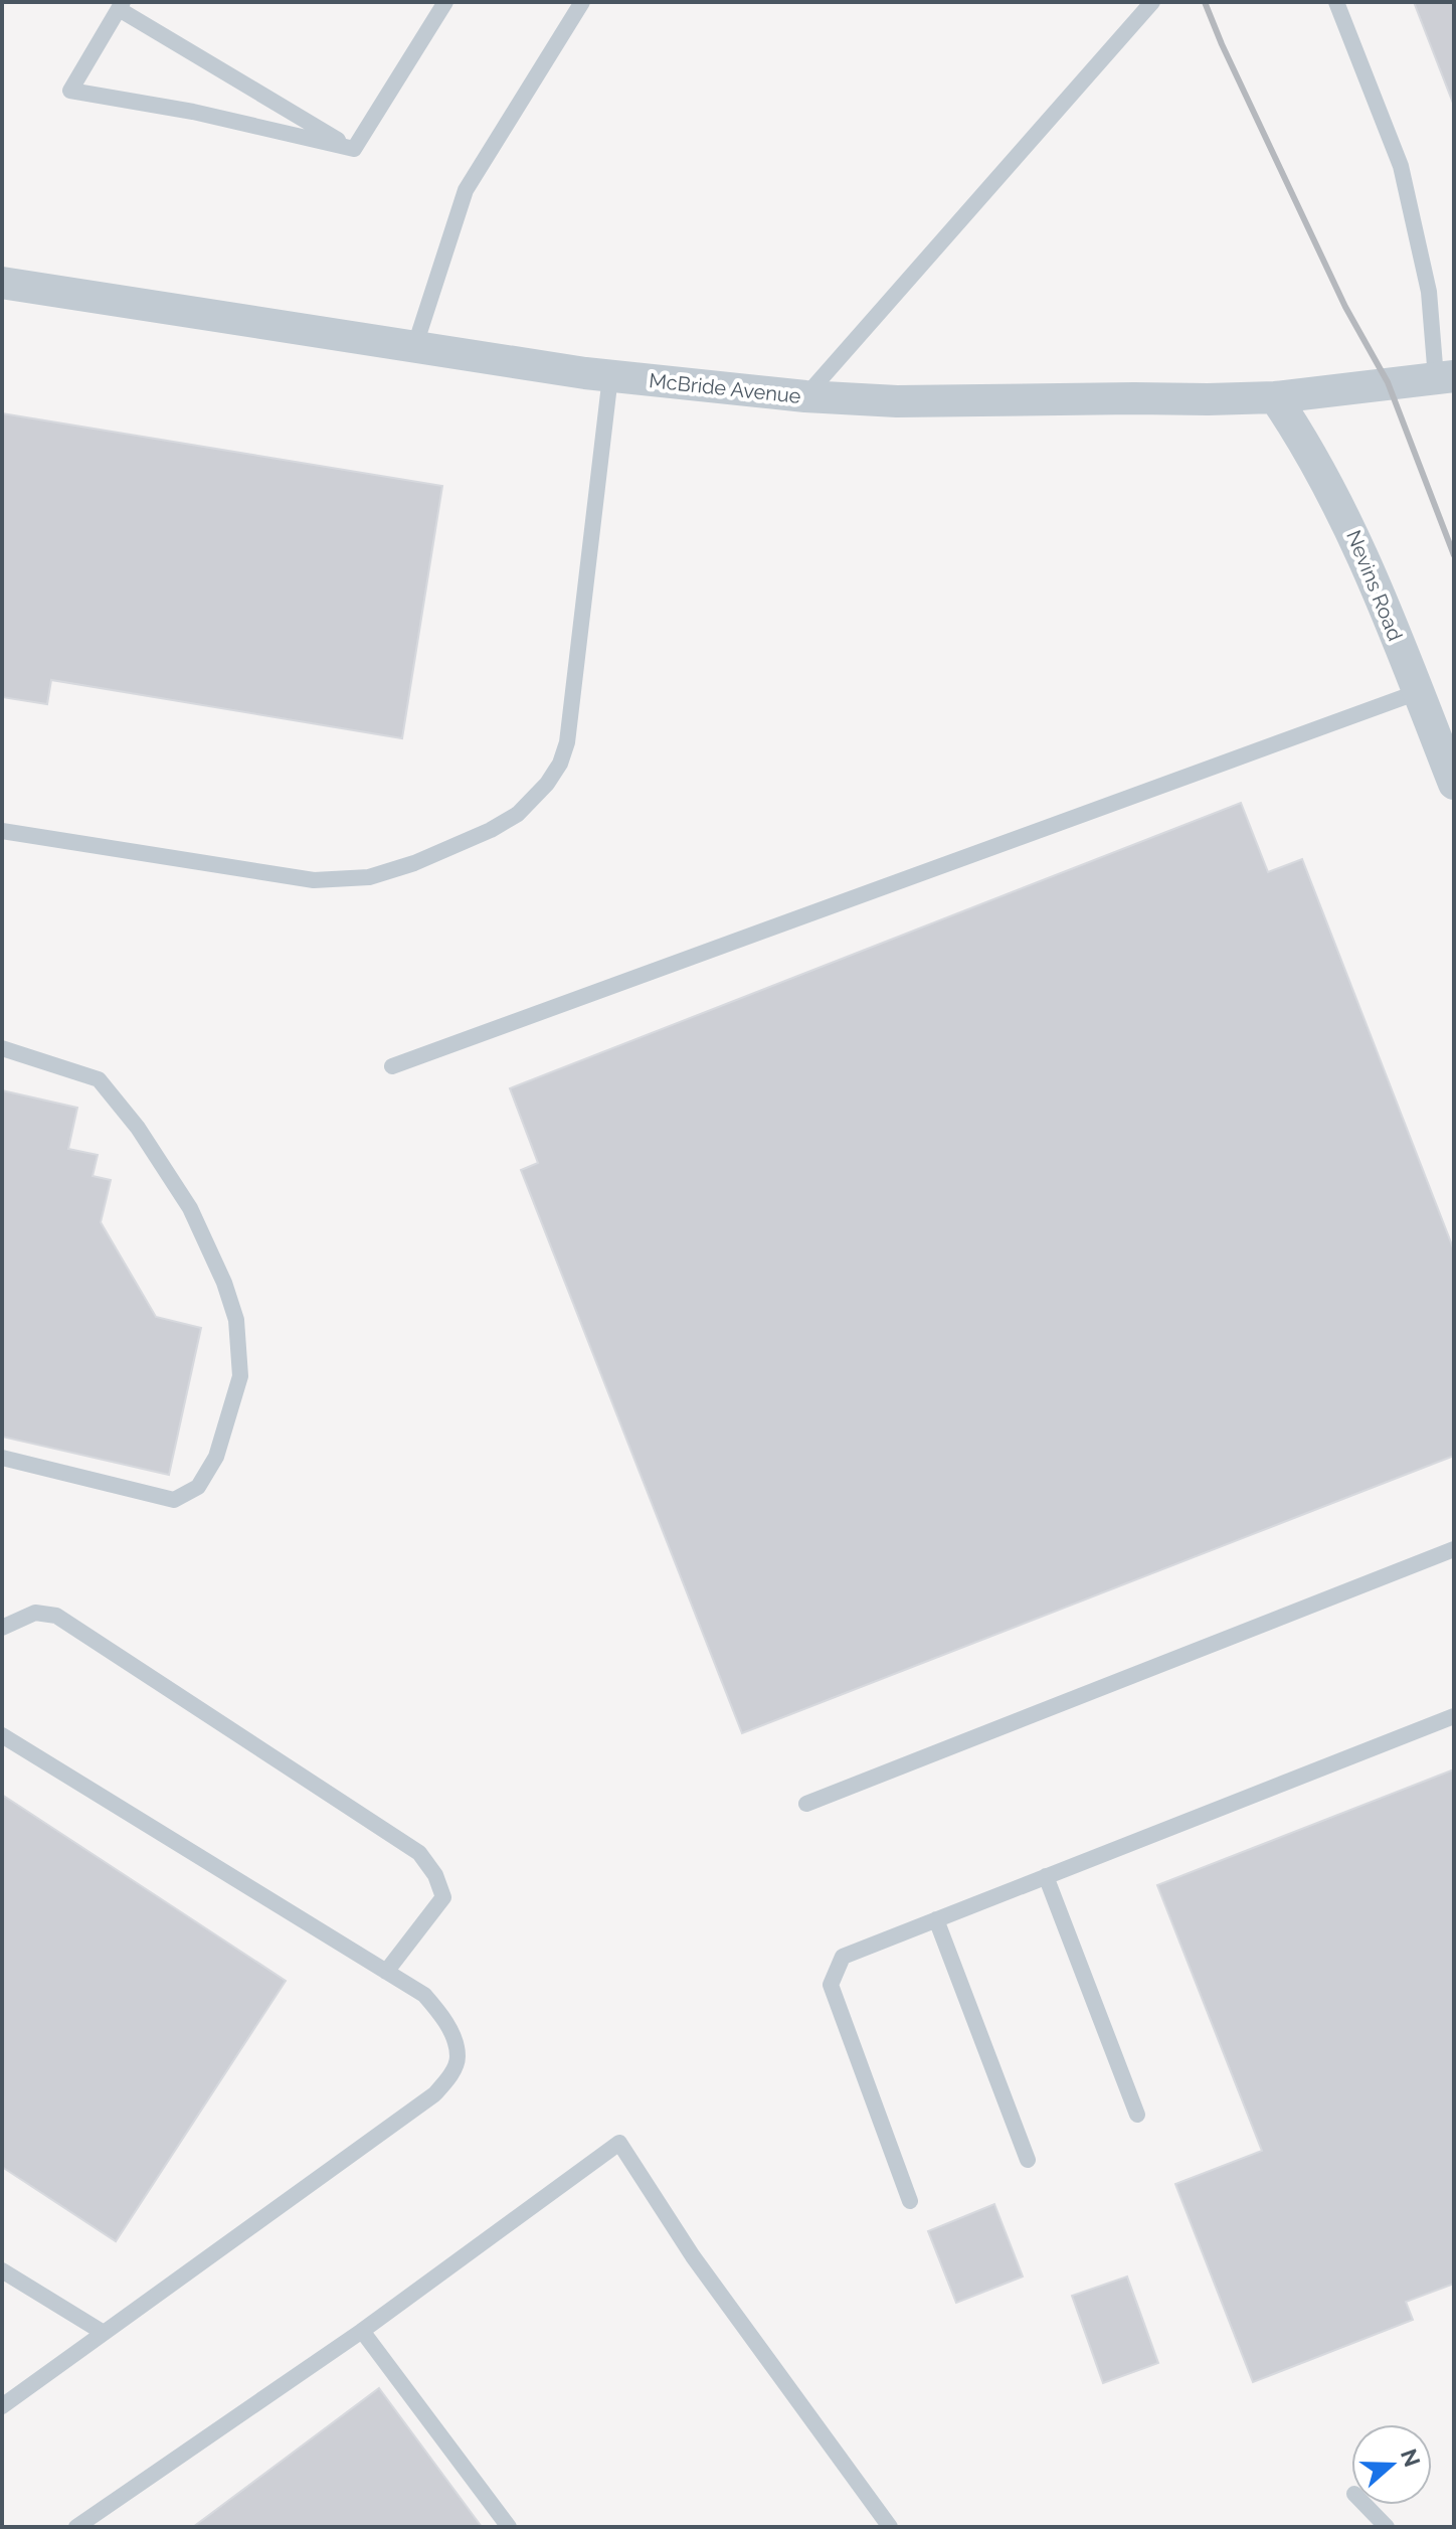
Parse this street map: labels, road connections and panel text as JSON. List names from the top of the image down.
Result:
{
  "streets": {
    "street": ["McBride Avenue", "Nevins Road"]
  },
  "crossings": [
    ["McBride Avenue", "Nevins Road"]
  ],
  "north": "right"
}
